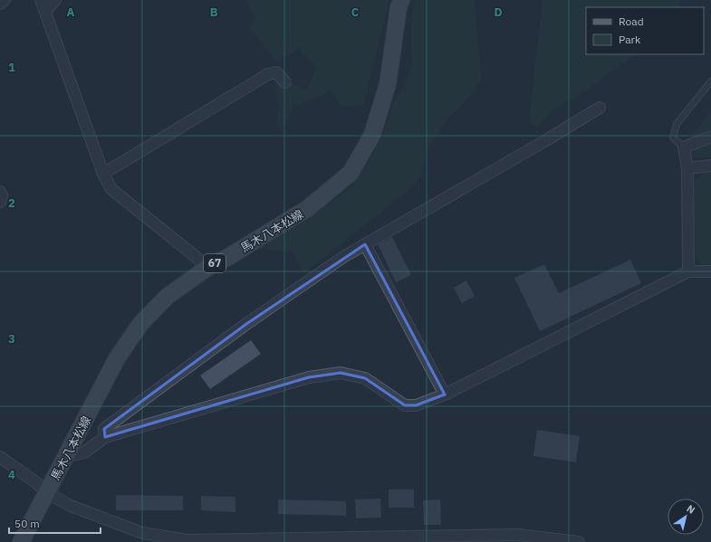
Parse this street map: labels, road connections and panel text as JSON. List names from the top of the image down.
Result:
{
  "streets": {
    "main road": ["馬木八本松線", "67"]
  },
  "legend": ["Road", "Park"],
  "scale_bar": "50 m",
  "north": "top right",
  "grid": {
    "columns": [
      "A",
      "B",
      "C",
      "D"
    ],
    "rows": [
      "1",
      "2",
      "3",
      "4"
    ]
  }
}
